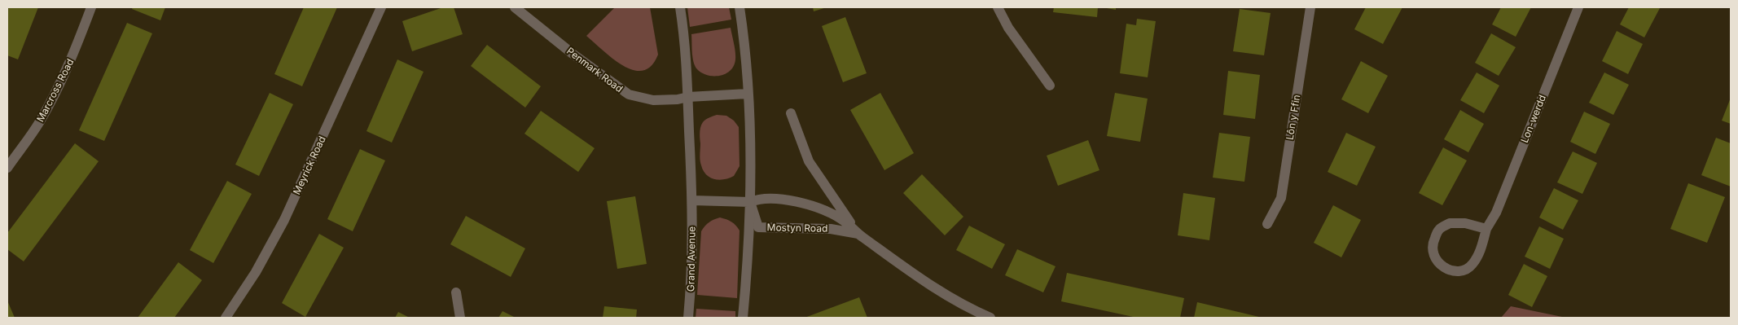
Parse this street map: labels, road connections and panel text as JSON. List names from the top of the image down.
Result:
{
  "streets": {
    "street": [
      "Penmark Road",
      "Marcross Road",
      "Lôn y Ffin",
      "Lon-werdd",
      "Meyrick Road",
      "Mostyn Road",
      "Grand Avenue"
    ]
  },
  "crossings": [
    ["Penmark Road", "Grand Avenue"]
  ]
}
